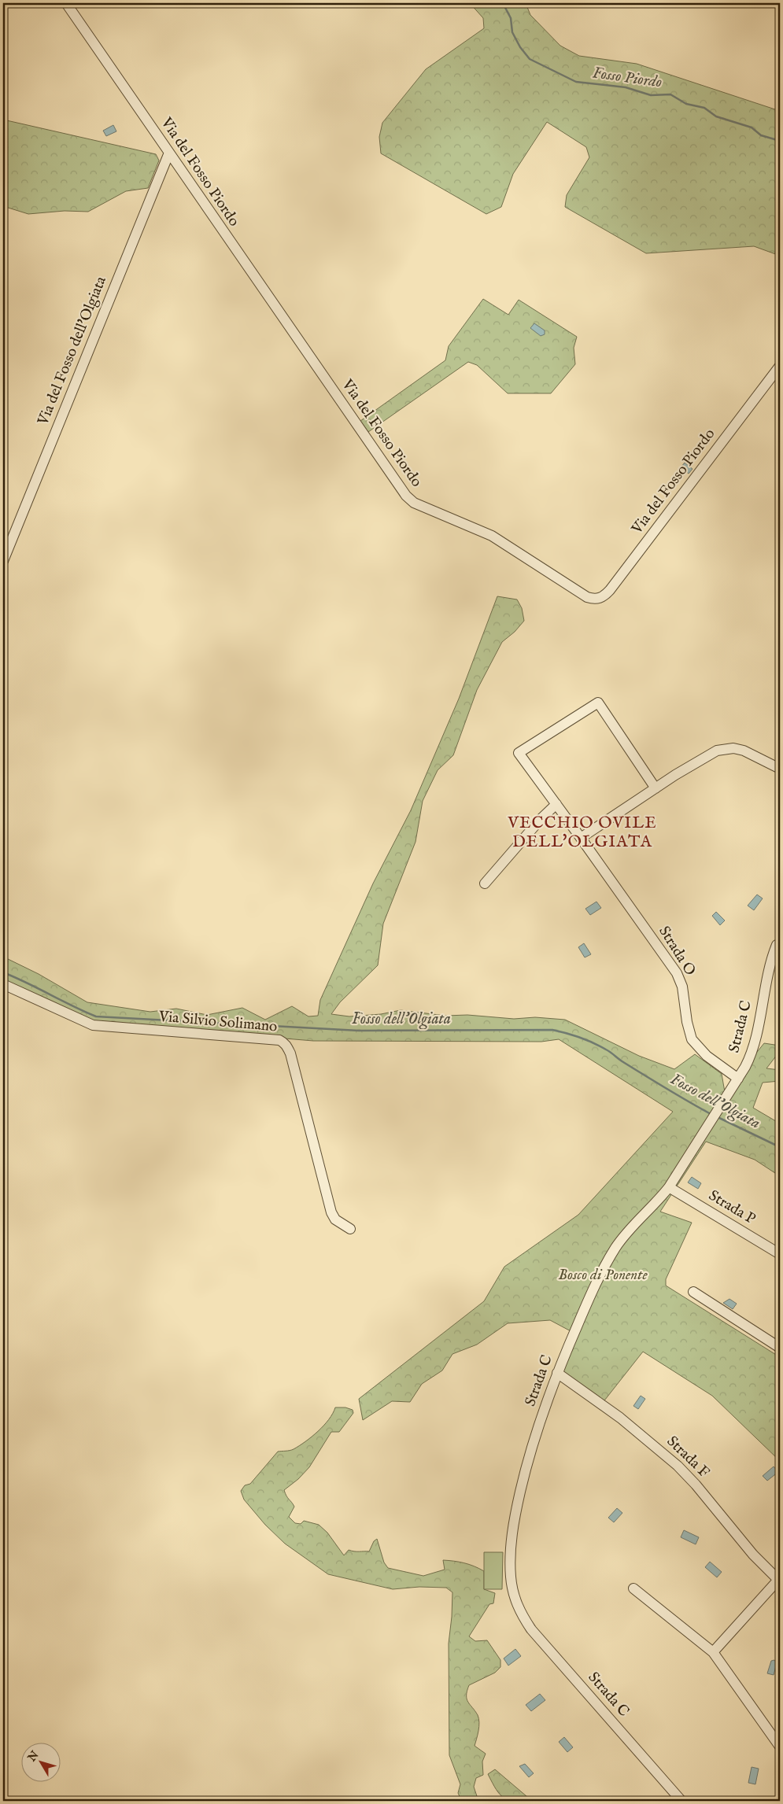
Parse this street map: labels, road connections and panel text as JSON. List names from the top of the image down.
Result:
{
  "streets": {
    "street": [
      "Via del Fosso Piordo",
      "Via del Fosso dell'Olgiata",
      "Strada O",
      "Via Silvio Solimano",
      "Strada C",
      "Strada P",
      "Strada F"
    ]
  },
  "crossings": [
    ["Via del Fosso Piordo", "Via del Fosso dell'Olgiata"],
    ["Strada O", "Strada C"],
    ["Strada C", "Strada P"],
    ["Strada C", "Strada F"]
  ],
  "districts": ["VECCHIO OVILE DELL'OLGIATA"],
  "water": ["Fosso Piordo", "Fosso dell’Olgiata"],
  "parks": ["Bosco di Ponente"],
  "north": "top left"
}
